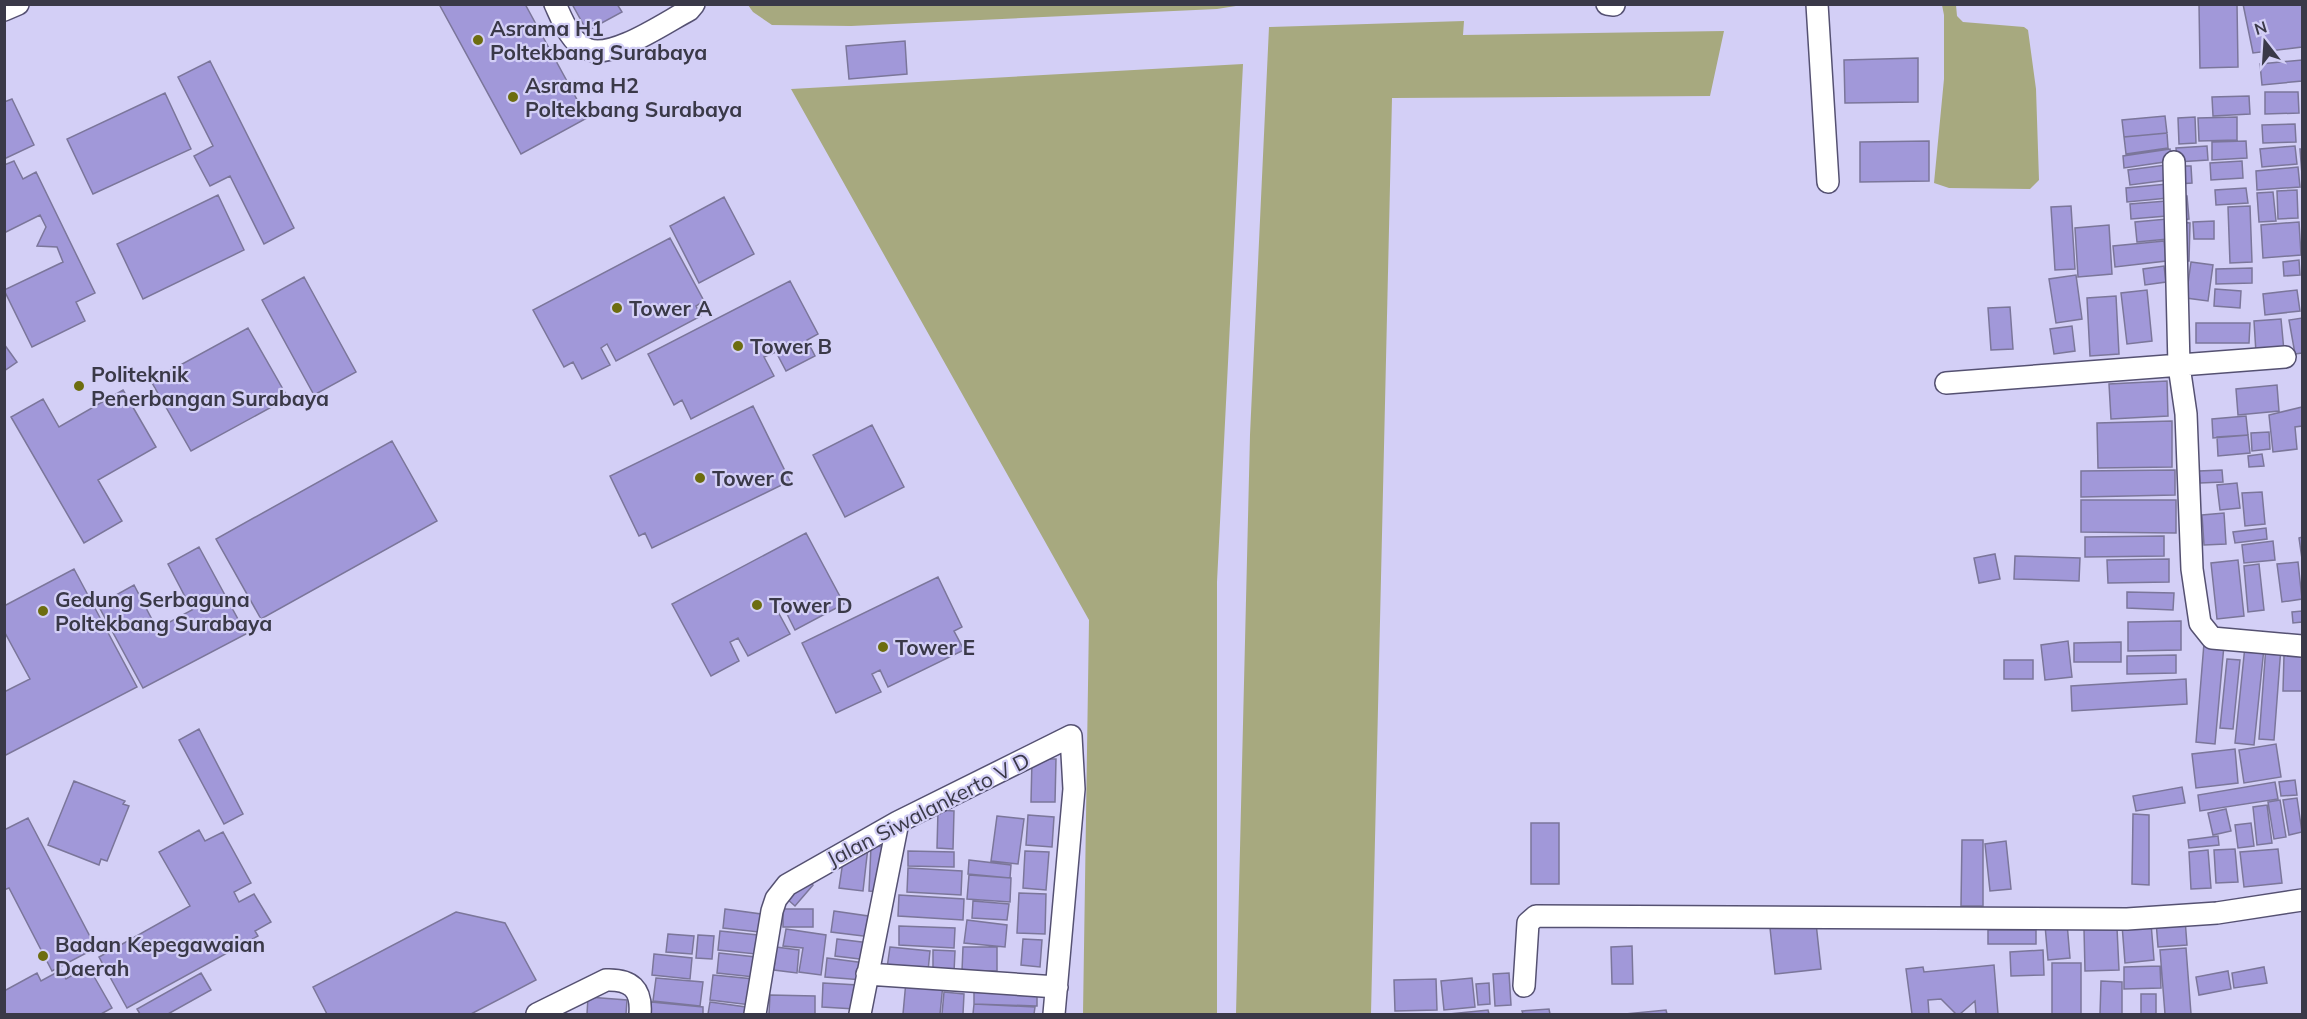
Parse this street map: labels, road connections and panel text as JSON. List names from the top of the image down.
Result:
{
  "streets": {
    "street": ["Jalan Siwalankerto V D"]
  },
  "places": [
    "Asrama H1 Poltekbang Surabaya",
    "Asrama H2 Poltekbang Surabaya",
    "Tower A",
    "Tower B",
    "Politeknik Penerbangan Surabaya",
    "Tower C",
    "Tower D",
    "Gedung Serbaguna Poltekbang Surabaya",
    "Tower E",
    "Badan Kepegawaian Daerah"
  ],
  "north": "top"
}
